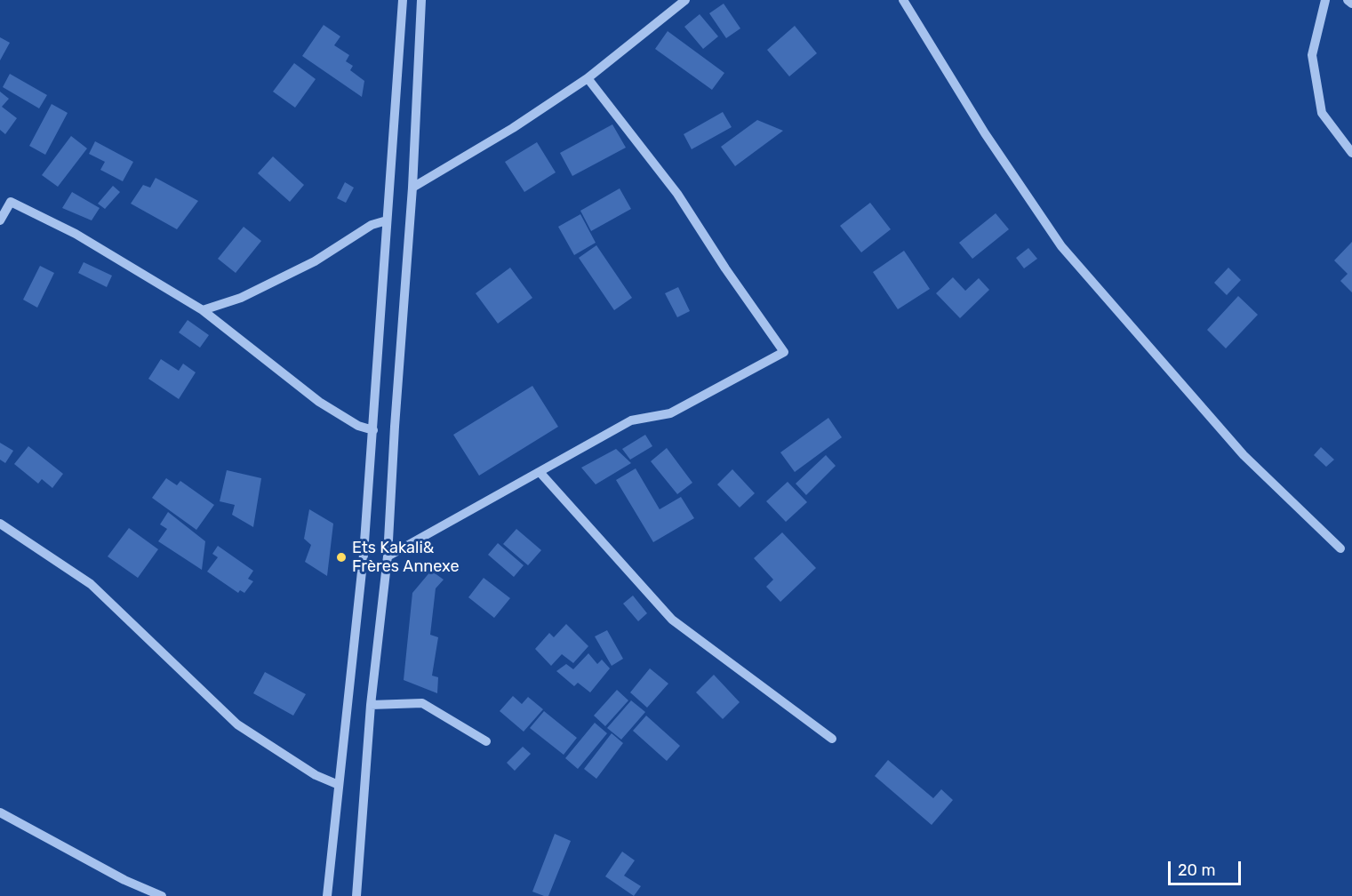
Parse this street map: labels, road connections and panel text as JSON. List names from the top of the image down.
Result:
{
  "places": ["Ets Kakali& Frères Annexe"],
  "scale_bar": "20 m"
}
